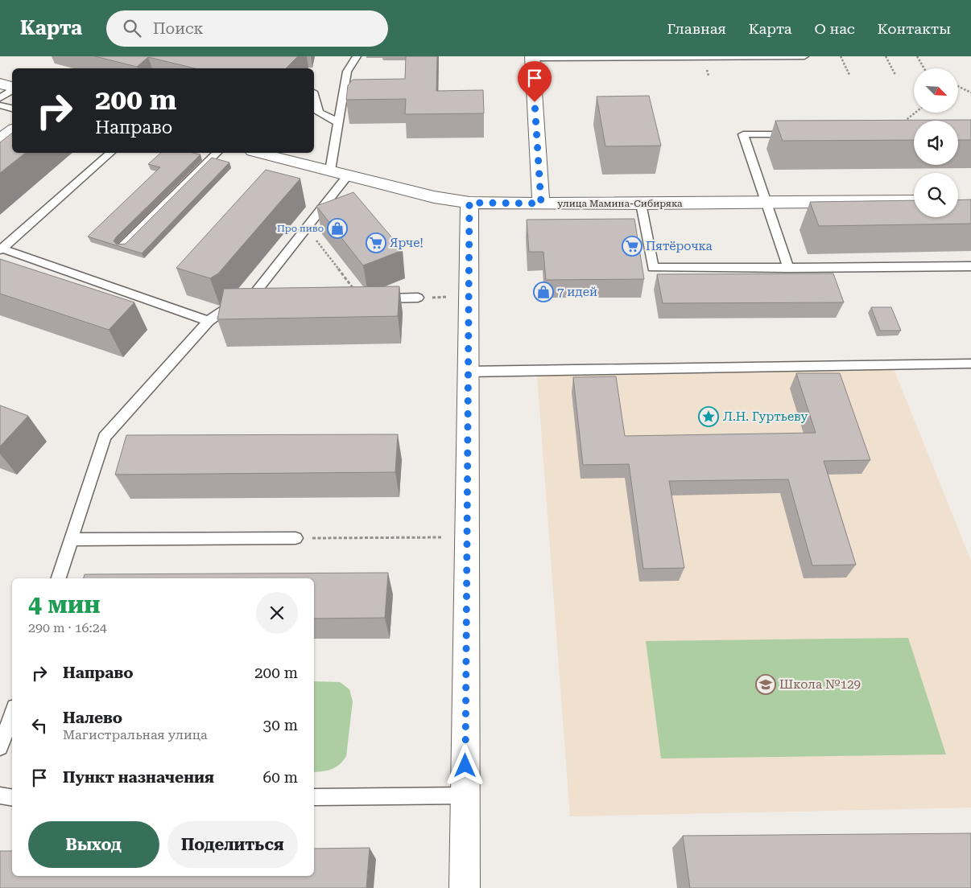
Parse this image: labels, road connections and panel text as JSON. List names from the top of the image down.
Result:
{
  "streets": {
    "street": ["улица Мамина-Сибиряка"]
  },
  "places": {
    "shop": ["Про пиво", "7 идей"],
    "supermarket": ["Ярче!", "Пятёрочка"],
    "place": ["Л.Н. Гуртьеву"],
    "school or university": ["Школа №129"]
  },
  "north": "bottom right",
  "page": {
    "header": "Карта",
    "search": "Поиск",
    "nav": [
      "Главная",
      "Карта",
      "О нас",
      "Контакты"
    ],
    "turn": ["200 m", "Направо"],
    "heading": ["4 мин", "290 m · 16:24"],
    "list": [
      {
        "name": "Направо",
        "value": "200 m"
      },
      {
        "name": "Налево",
        "note": "Магистральная улица",
        "value": "30 m"
      },
      {
        "name": "Пункт назначения",
        "value": "60 m"
      }
    ],
    "buttons": ["Выход", "Поделиться"]
  }
}
